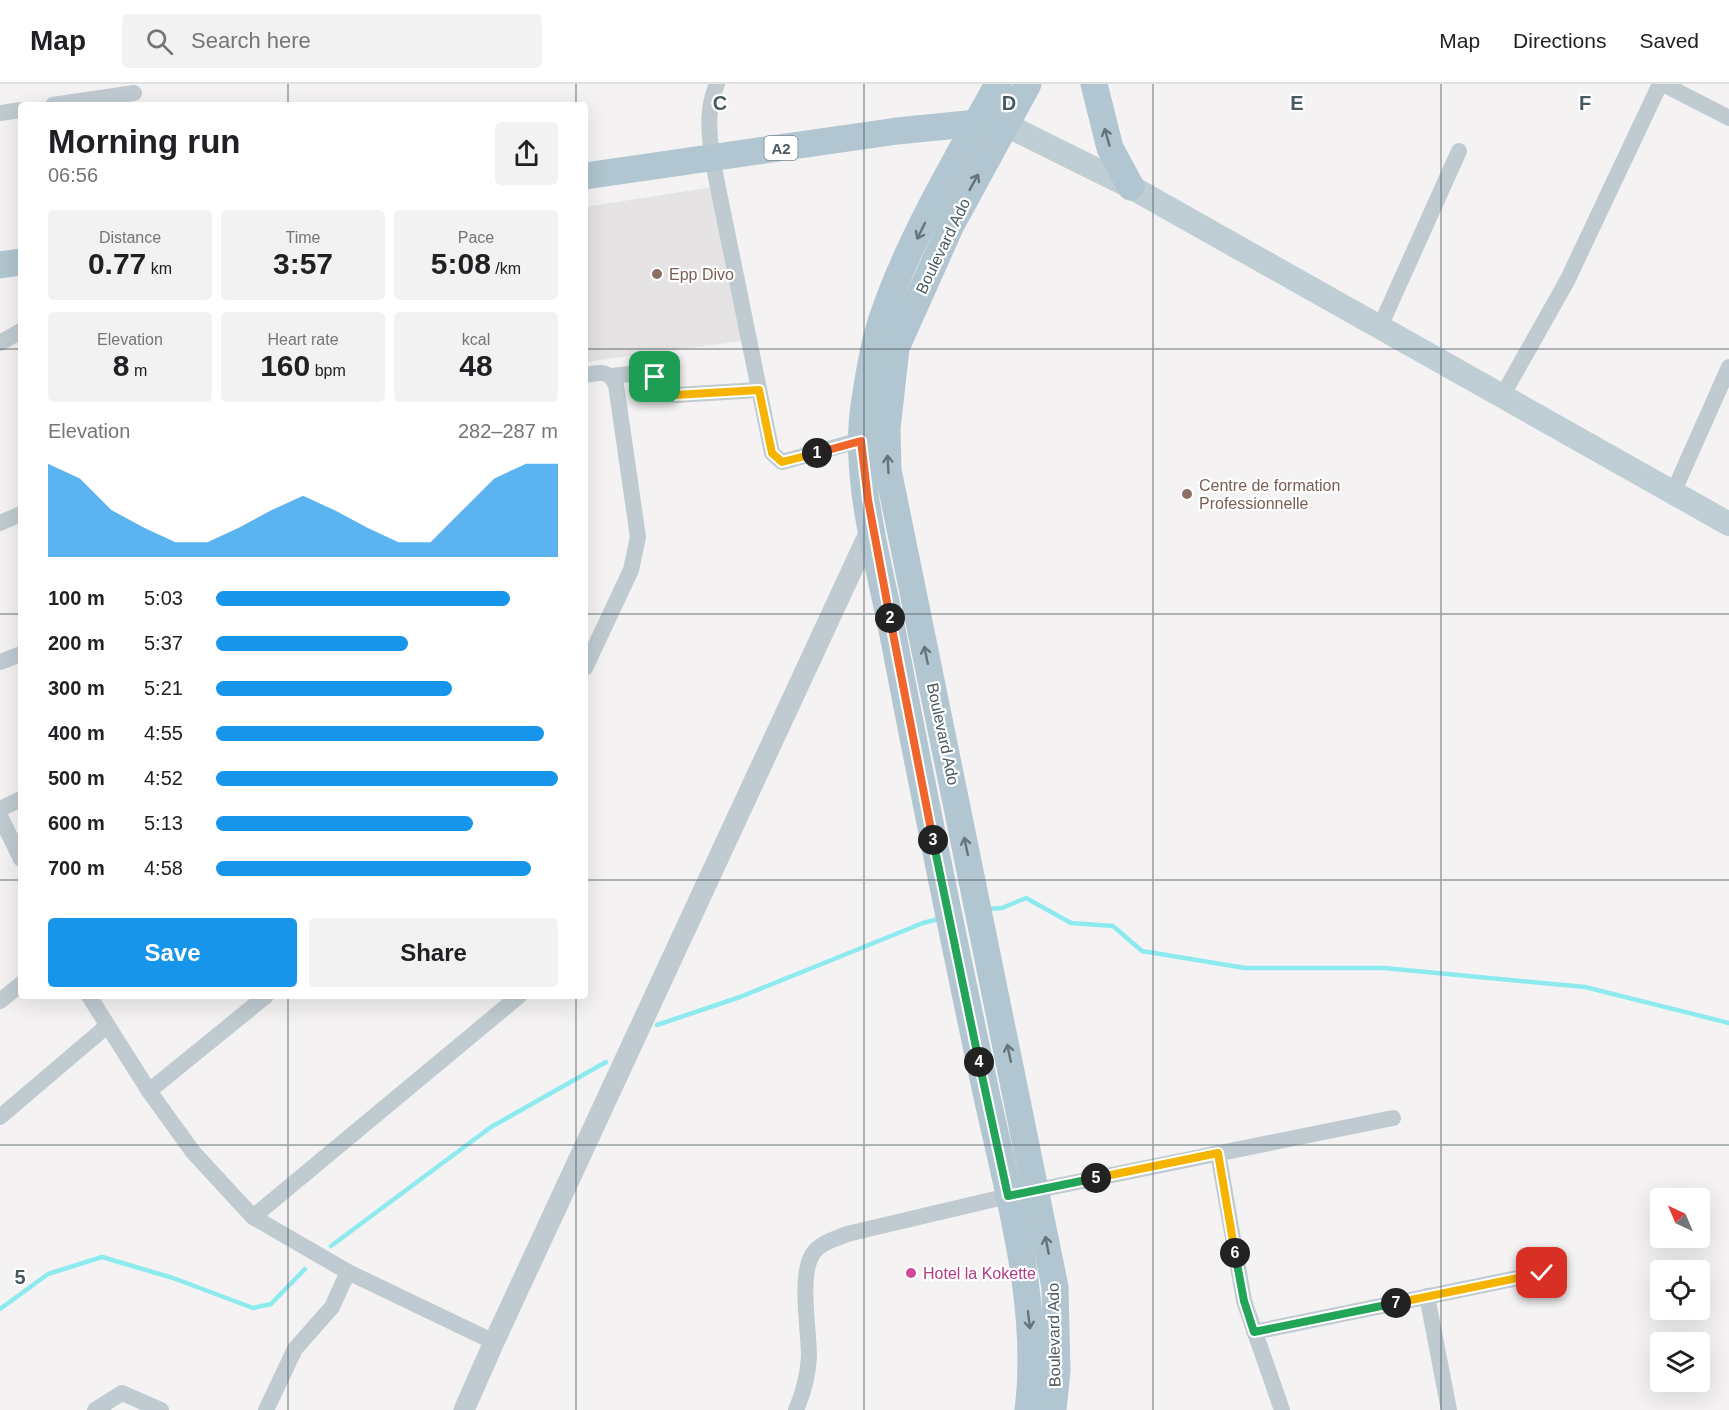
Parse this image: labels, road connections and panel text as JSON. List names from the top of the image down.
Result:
{
  "streets": {
    "main road": ["A2", "Boulevard Ado"]
  },
  "crossings": [
    ["A2", "Boulevard Ado"]
  ],
  "places": ["Epp Divo", "Centre de formation Professionnelle", "Hotel la Kokette"],
  "north": "top left",
  "page": {
    "header": "Map",
    "search": "Search here",
    "nav": ["Map", "Directions", "Saved"],
    "heading": ["Morning run", "06:56"],
    "stats": [
      ["Distance", "0.77 km"],
      ["Time", "3:57"],
      ["Pace", "5:08 /km"],
      ["Elevation", "8 m"],
      ["Heart rate", "160 bpm"],
      ["kcal", "48"]
    ],
    "chart": ["Elevation", "282–287 m"],
    "pins": [
      "1",
      "2",
      "3",
      "4",
      "5",
      "6",
      "7"
    ],
    "list": [
      {
        "name": "100 m",
        "note": "5:03"
      },
      {
        "name": "200 m",
        "note": "5:37"
      },
      {
        "name": "300 m",
        "note": "5:21"
      },
      {
        "name": "400 m",
        "note": "4:55"
      },
      {
        "name": "500 m",
        "note": "4:52"
      },
      {
        "name": "600 m",
        "note": "5:13"
      },
      {
        "name": "700 m",
        "note": "4:58"
      }
    ],
    "buttons": ["Save", "Share"]
  },
  "grid": {
    "columns": [
      "C",
      "D",
      "E",
      "F"
    ],
    "rows": ["5"]
  }
}
